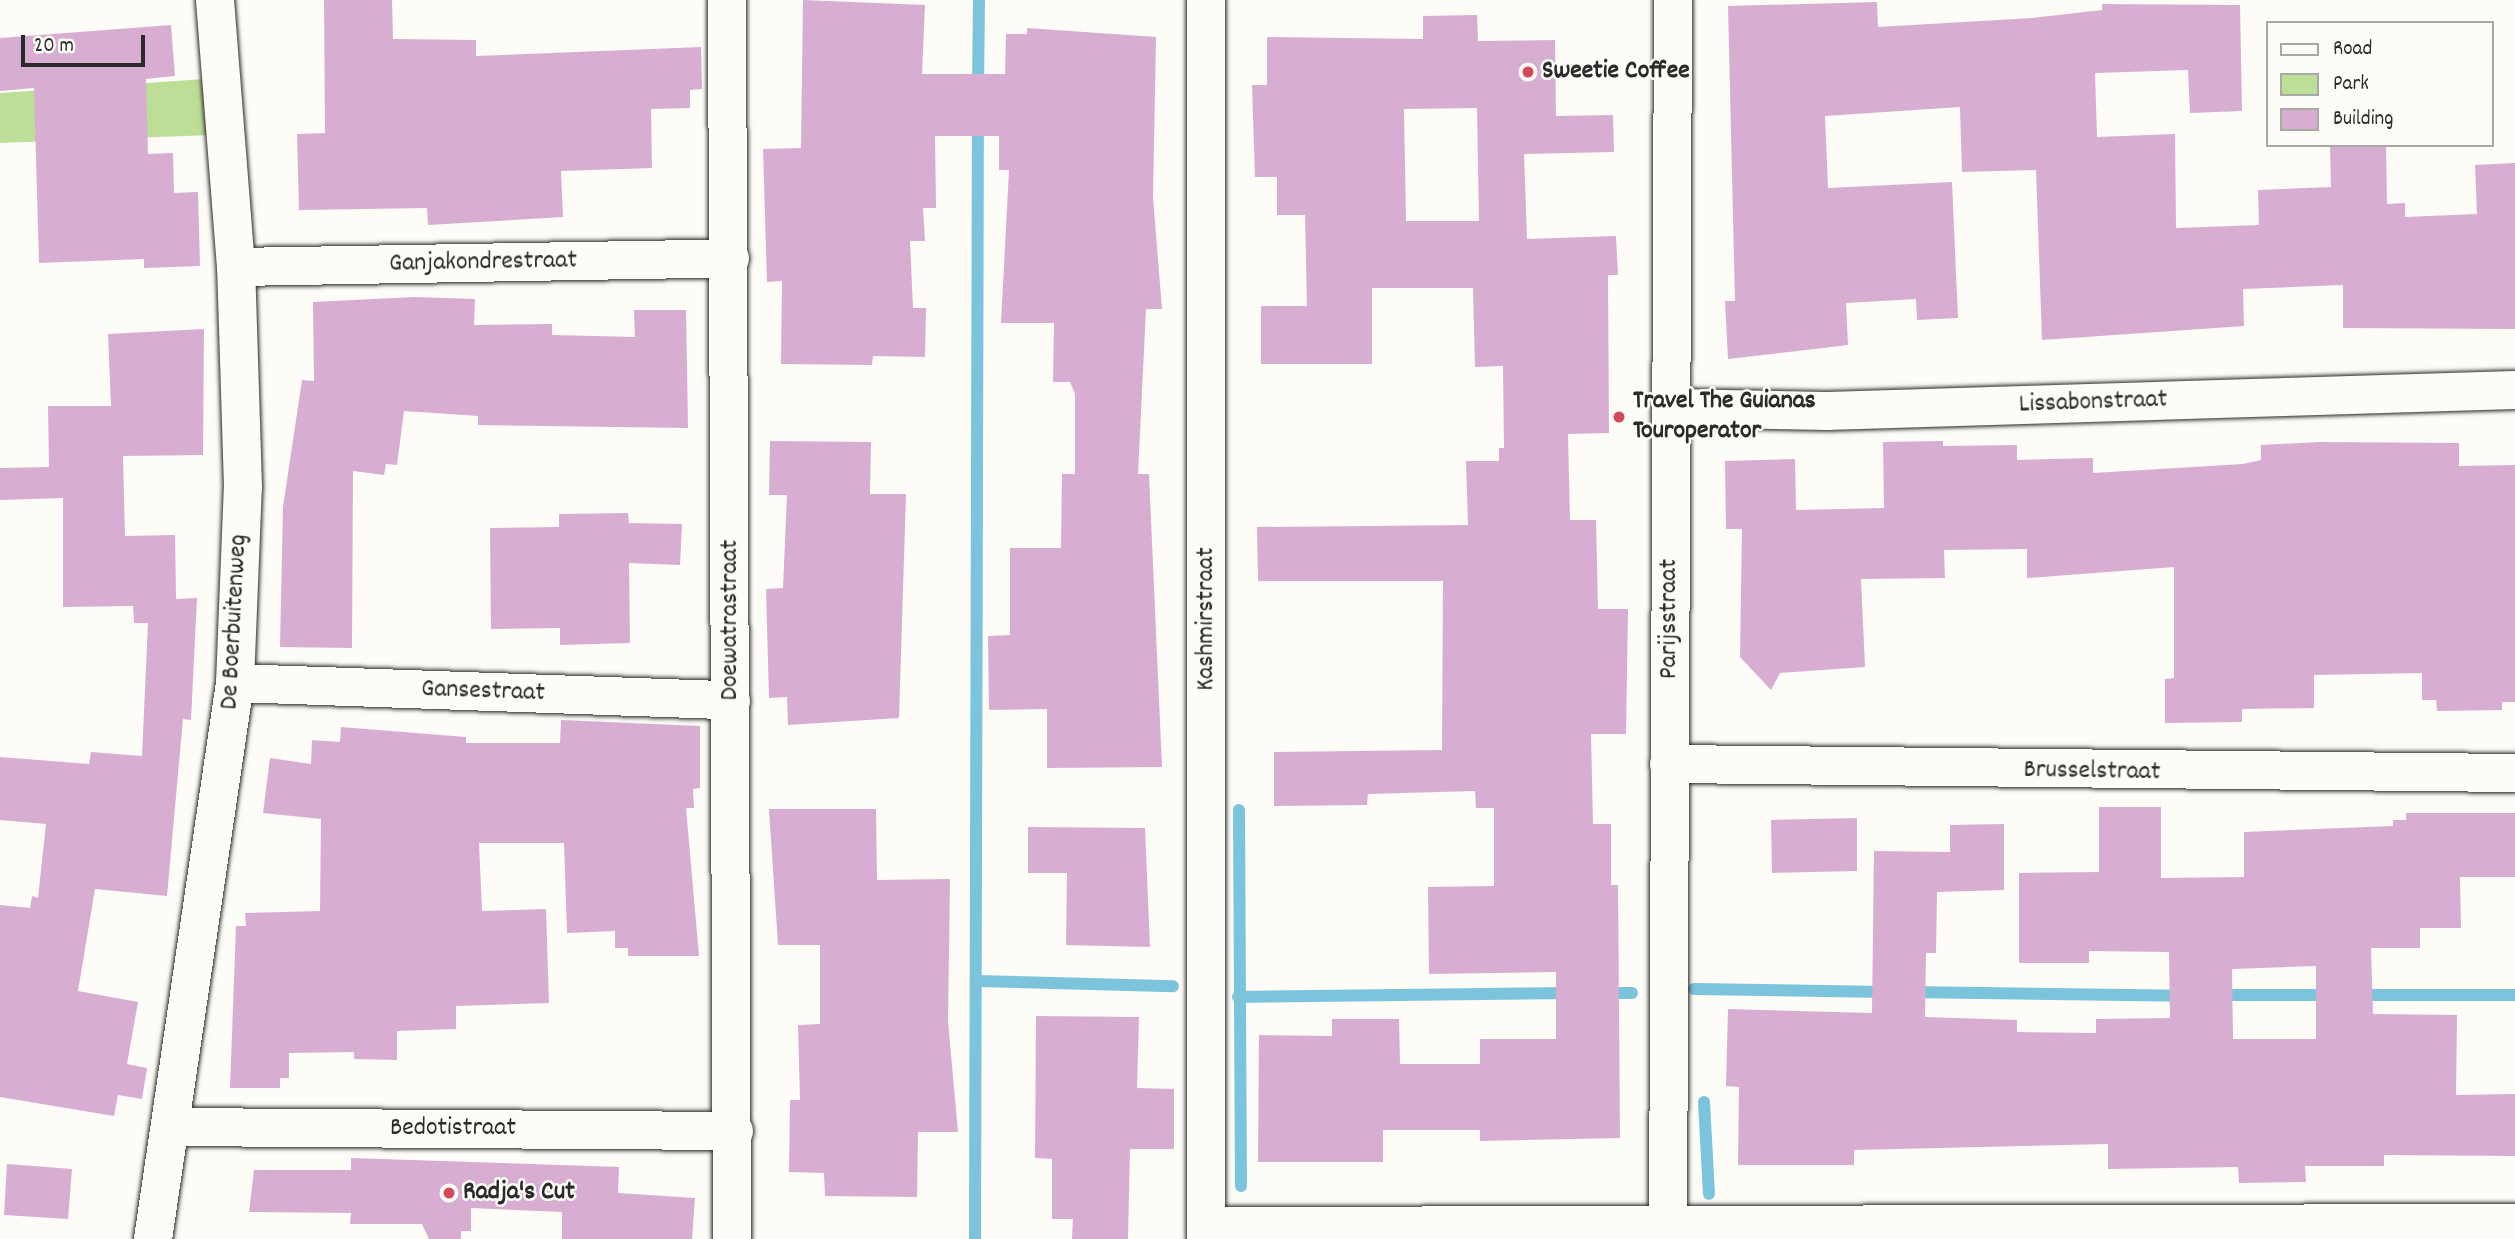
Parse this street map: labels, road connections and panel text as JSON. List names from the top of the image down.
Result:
{
  "streets": {
    "street": [
      "Ganjakondrestraat",
      "Lissabonstraat",
      "Kashmirstraat",
      "Parijsstraat",
      "Doewatrastraat",
      "De Boerbuitenweg",
      "Gansestraat",
      "Brusselstraat",
      "Bedotistraat"
    ]
  },
  "crossings": [
    ["Ganjakondrestraat", "Doewatrastraat"],
    ["Ganjakondrestraat", "De Boerbuitenweg"],
    ["Lissabonstraat", "Parijsstraat"],
    ["Parijsstraat", "Brusselstraat"],
    ["Doewatrastraat", "Gansestraat"],
    ["Doewatrastraat", "Bedotistraat"],
    ["De Boerbuitenweg", "Gansestraat"],
    ["De Boerbuitenweg", "Bedotistraat"]
  ],
  "places": ["Sweetie Coffee", "Travel The Guianas Touroperator", "Radja's Cut"],
  "legend": ["Road", "Park", "Building"],
  "scale_bar": "20 m"
}
